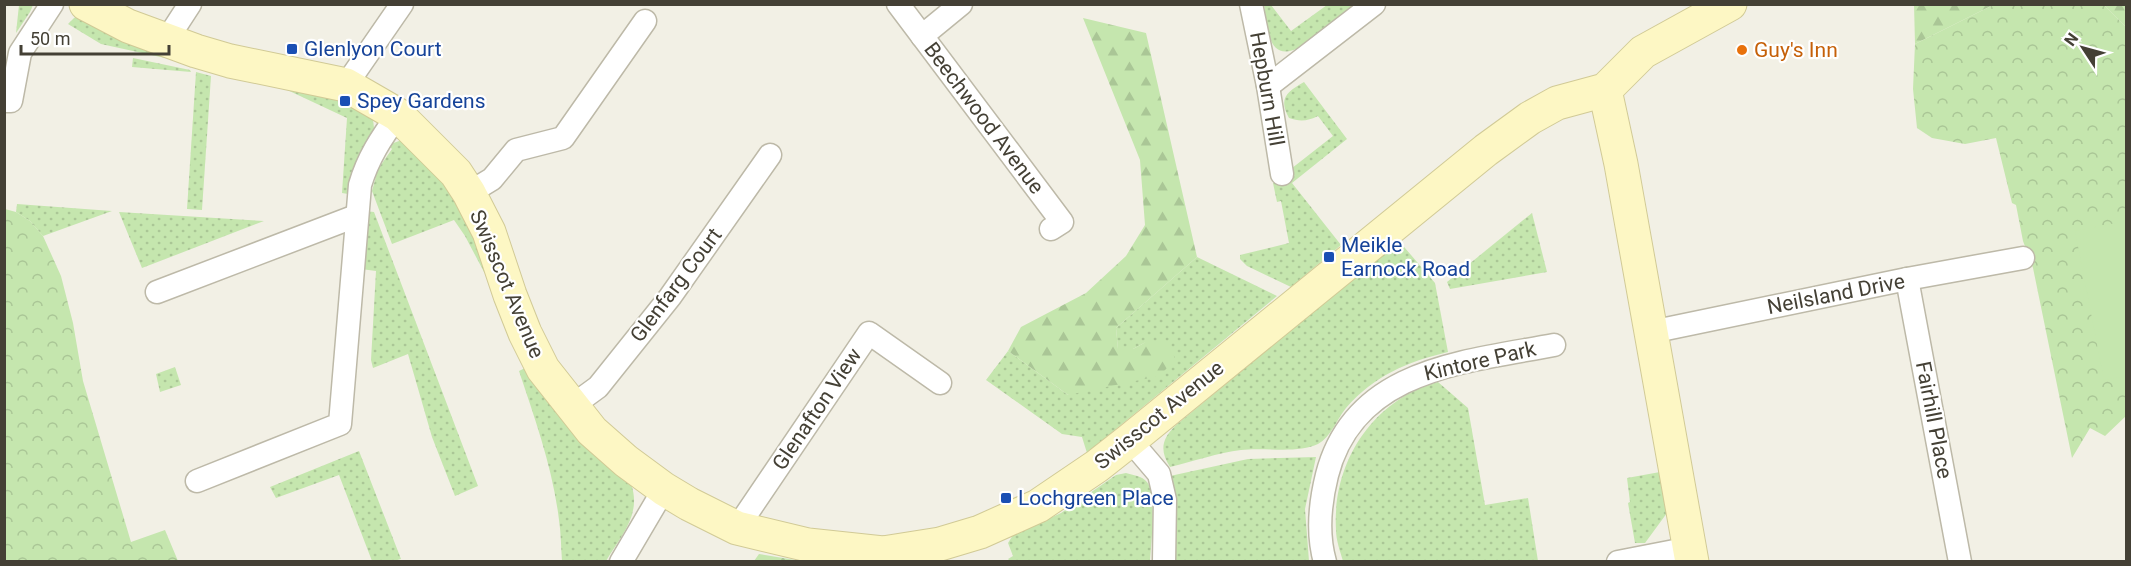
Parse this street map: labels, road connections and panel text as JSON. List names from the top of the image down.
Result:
{
  "streets": {
    "street": [
      "Hepburn Hill",
      "Beechwood Avenue",
      "Swisscot Avenue",
      "Glenfarg Court",
      "Neilsland Drive",
      "Kintore Park",
      "Glenafton View",
      "Fairhill Place"
    ]
  },
  "crossings": [
    ["Swisscot Avenue", "Glenfarg Court"],
    ["Swisscot Avenue", "Glenafton View"],
    ["Neilsland Drive", "Fairhill Place"]
  ],
  "places": {
    "transit": [
      "Glenlyon Court",
      "Spey Gardens",
      "Meikle Earnock Road",
      "Lochgreen Place"
    ],
    "other": ["Guy's Inn"]
  },
  "scale_bar": "50 m",
  "north": "top left"
}
